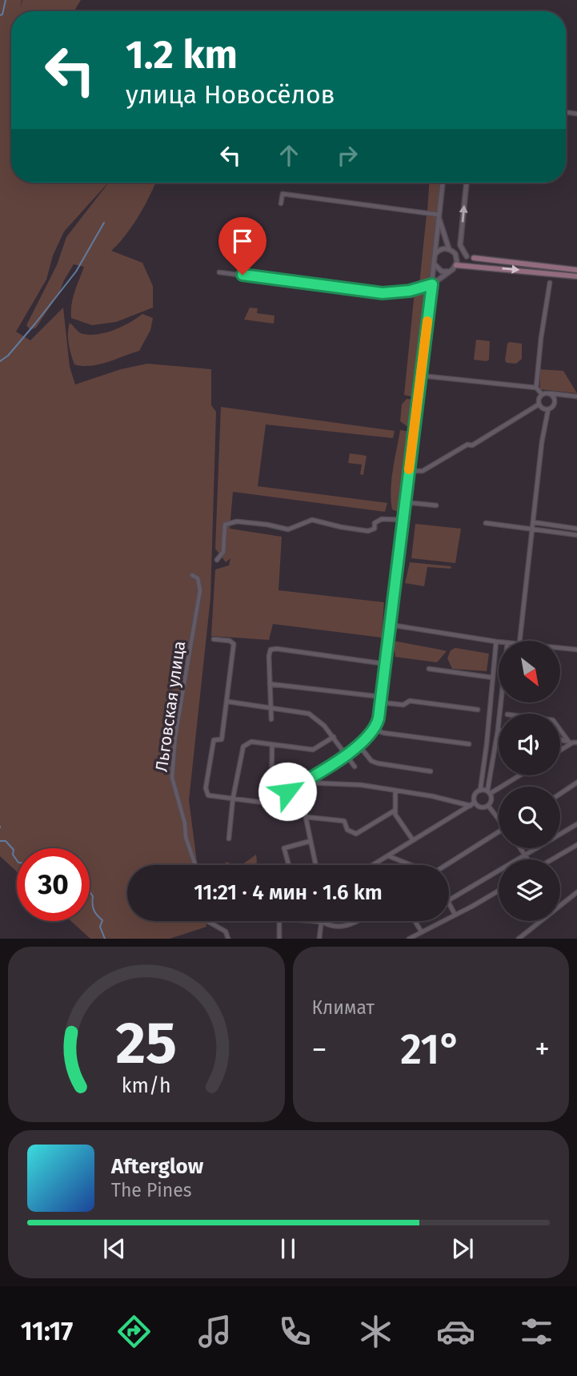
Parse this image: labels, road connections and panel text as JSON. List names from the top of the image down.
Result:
{
  "streets": {
    "street": ["Льговская улица"]
  },
  "north": "bottom right",
  "page": {
    "turn": ["1.2 km", "улица Новосёлов"],
    "limit": "30",
    "trip": "11:21 · 4 мин · 1.6 km",
    "tile": "Климат",
    "heat": ["−", "21°", "+"],
    "song": ["Afterglow", "The Pines"],
    "tabs": "11:17",
    "gauge": ["25", "km/h"]
  }
}
